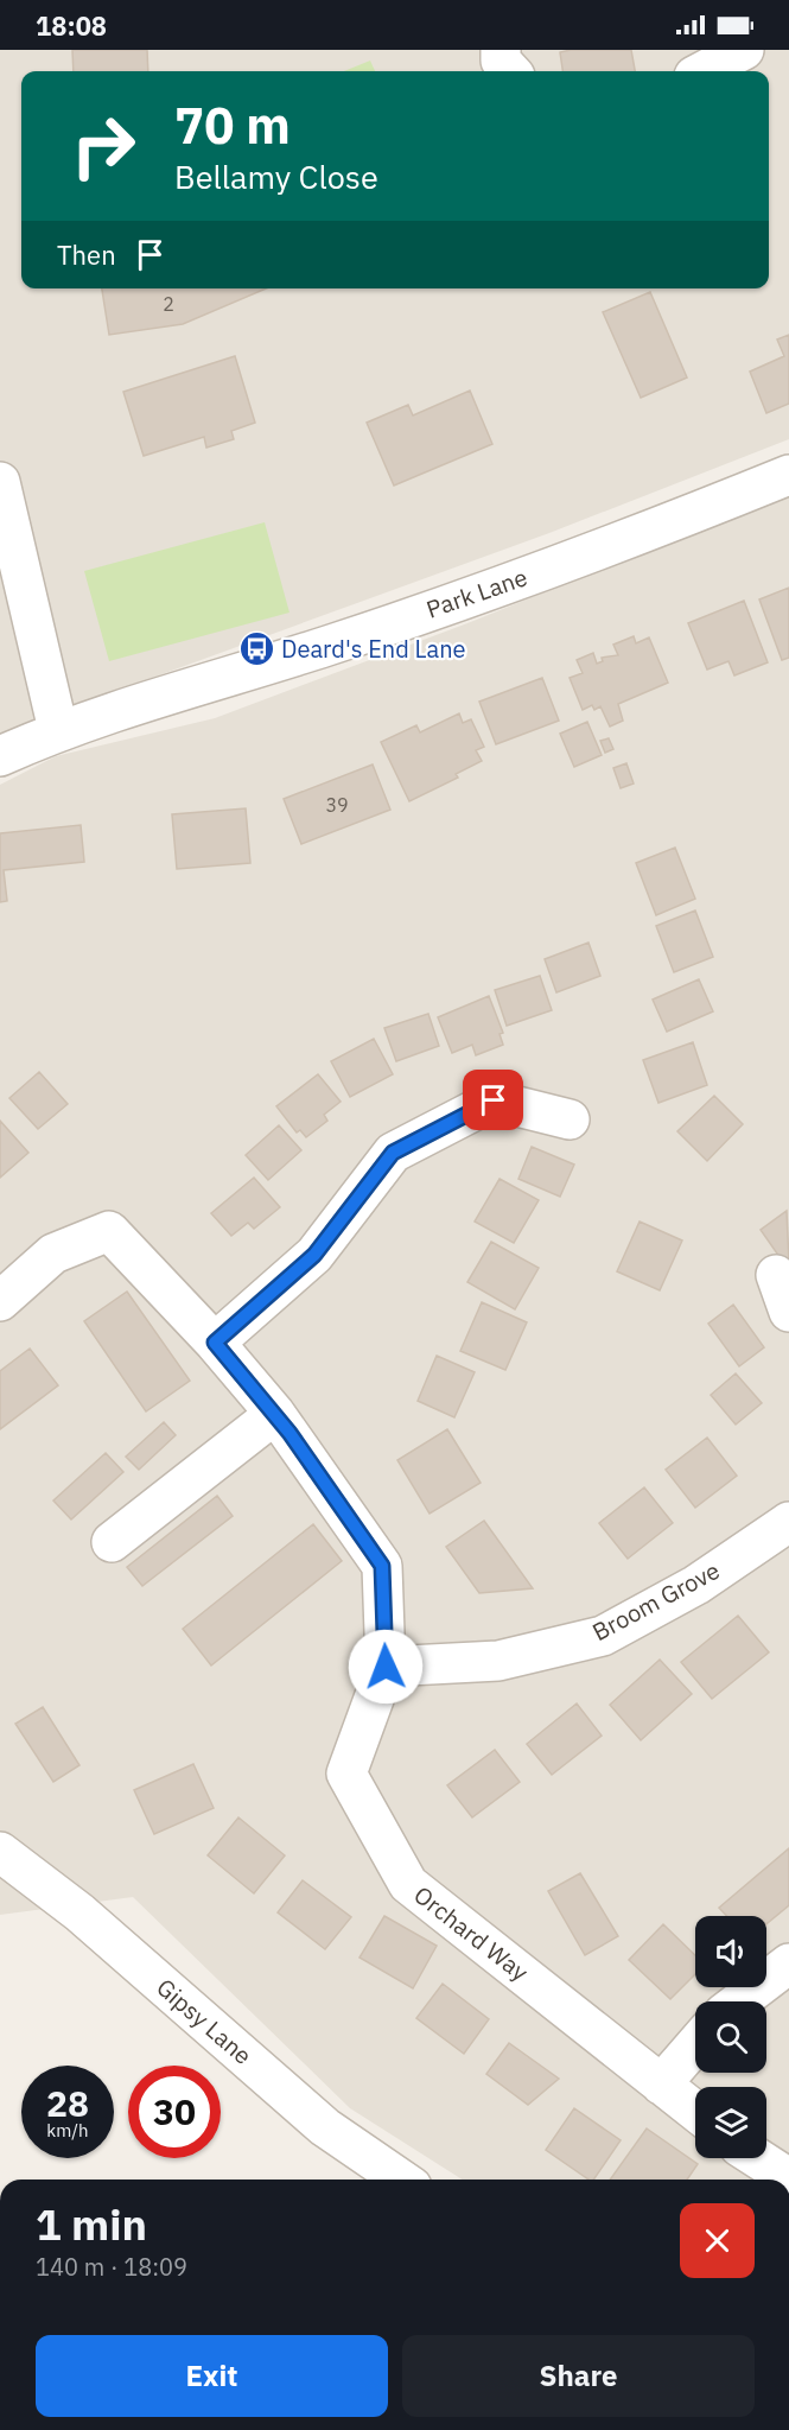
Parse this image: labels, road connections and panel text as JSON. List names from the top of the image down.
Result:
{
  "streets": {
    "street": [
      "Park Lane",
      "Broom Grove",
      "Orchard Way",
      "Gipsy Lane"
    ]
  },
  "crossings": [
    ["Broom Grove", "Orchard Way"]
  ],
  "places": {
    "bus stop": ["Deard's End Lane"]
  },
  "house_numbers": ["2", "39"],
  "page": {
    "status": "18:08",
    "turn": ["70 m", "Bellamy Close"],
    "then": "Then",
    "speed": "28 km/h",
    "limit": "30",
    "heading": ["1 min", "140 m · 18:09"],
    "buttons": ["Exit", "Share"]
  }
}
